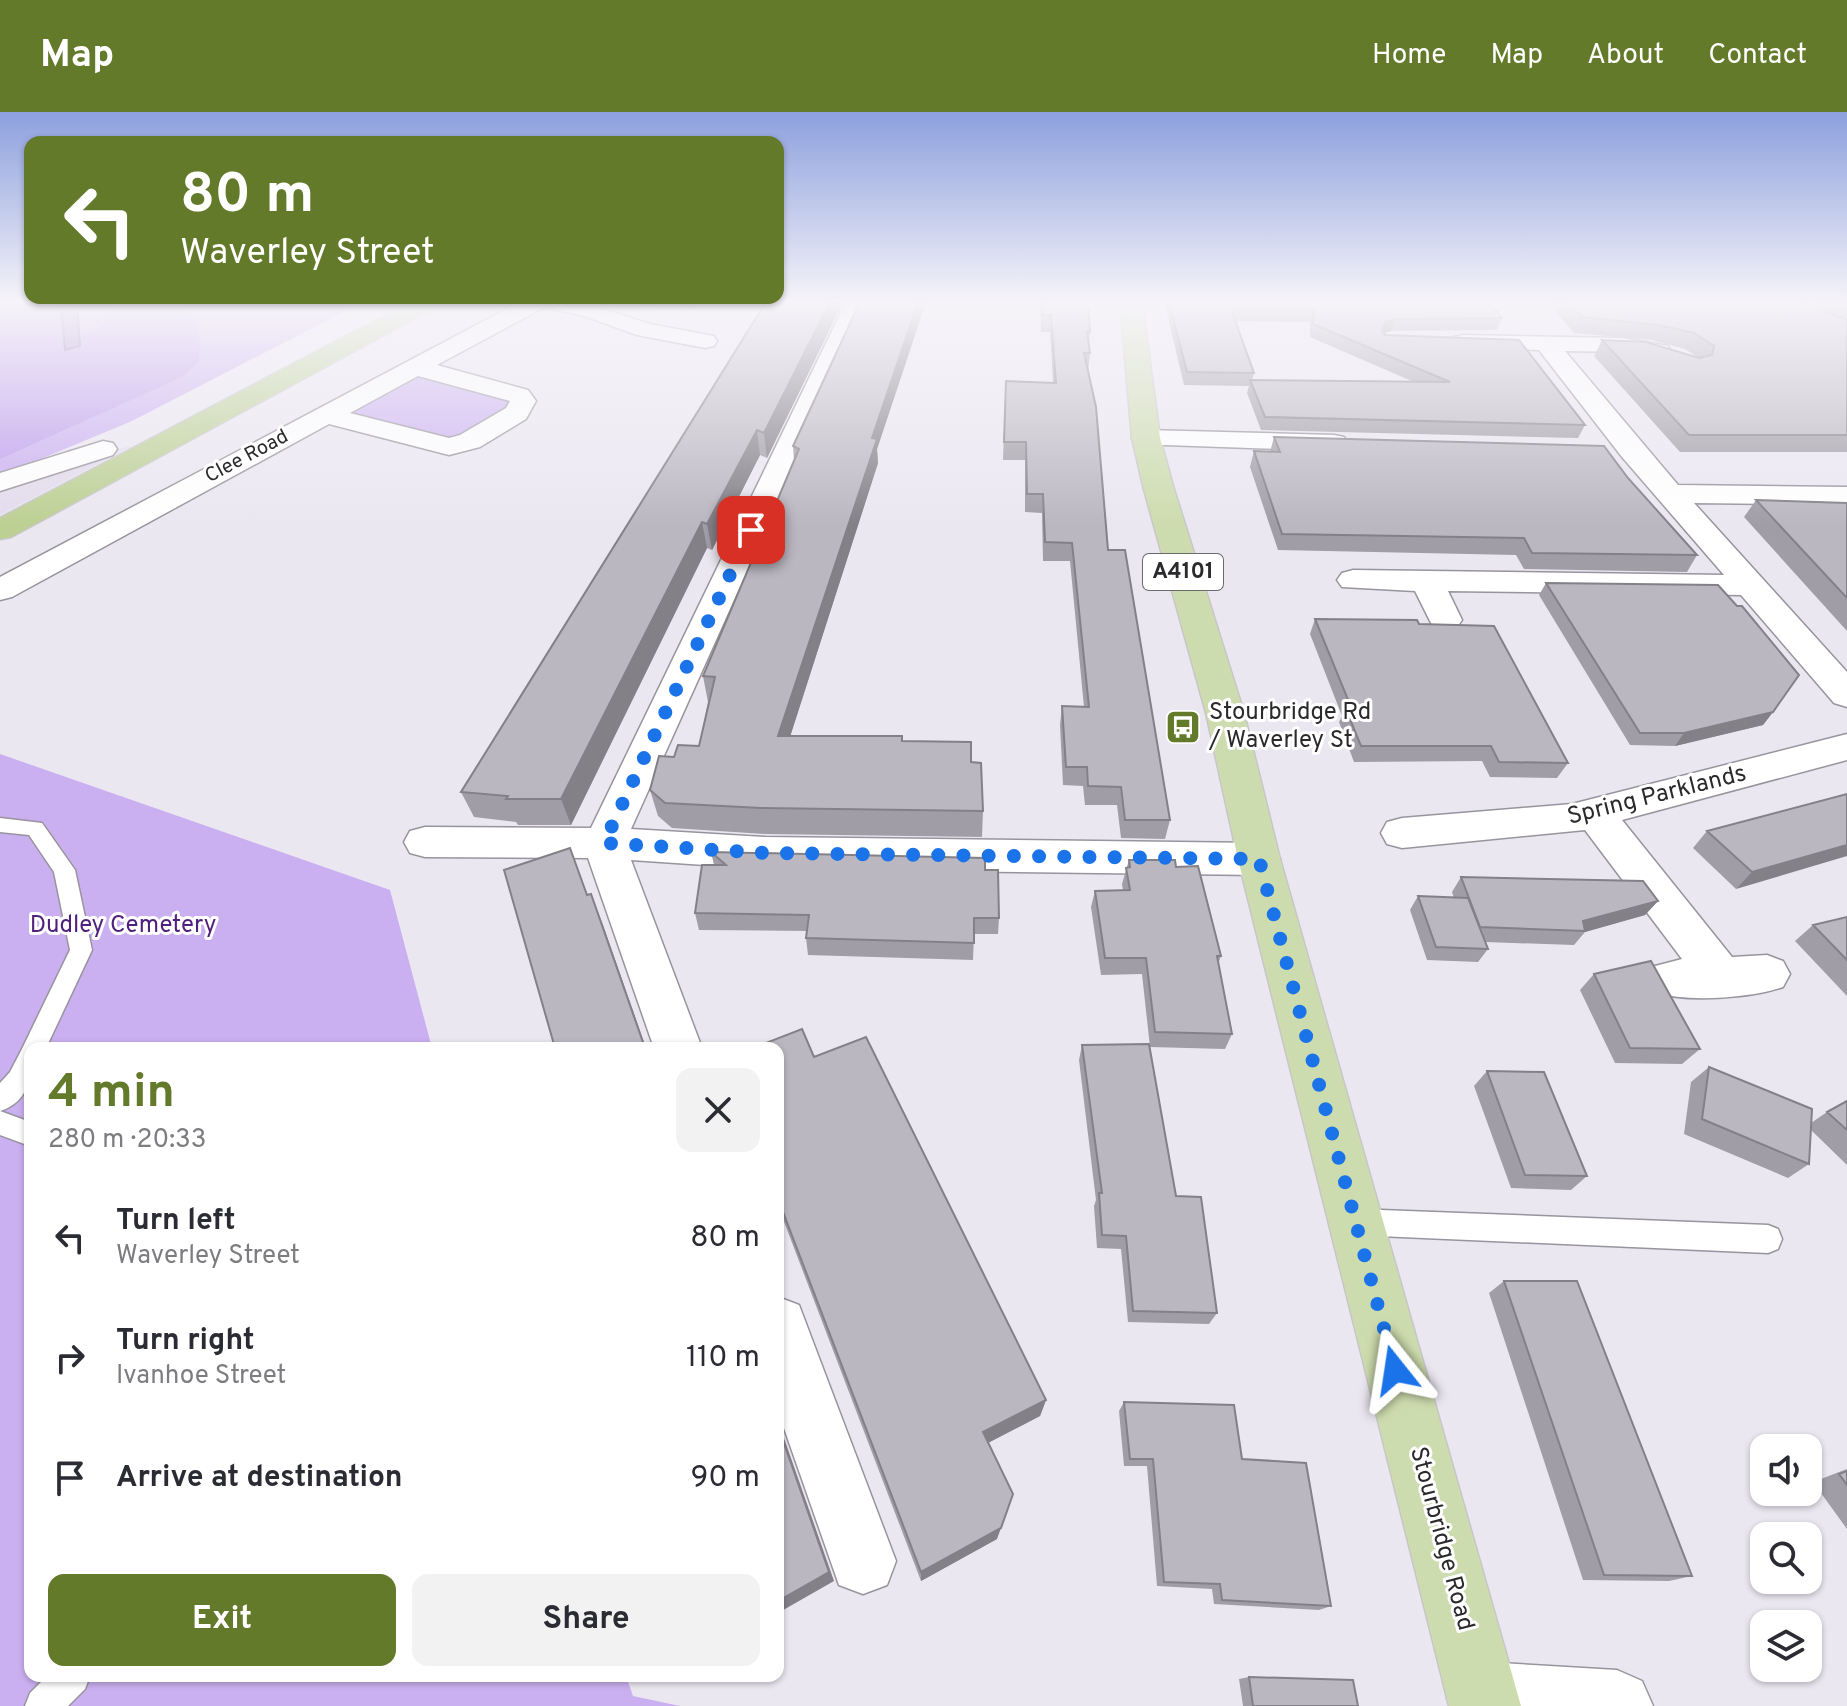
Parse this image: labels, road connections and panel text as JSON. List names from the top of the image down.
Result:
{
  "streets": {
    "main road": ["A4101", "Stourbridge Road"],
    "street": ["Clee Road", "Spring Parklands"]
  },
  "parks": ["Dudley Cemetery"],
  "places": {
    "bus stop": ["Stourbridge Rd / Waverley St"]
  },
  "page": {
    "header": "Map",
    "nav": [
      "Home",
      "Map",
      "About",
      "Contact"
    ],
    "turn": ["80 m", "Waverley Street"],
    "heading": ["4 min", "280 m · 20:33"],
    "list": [
      {
        "name": "Turn left",
        "note": "Waverley Street",
        "value": "80 m"
      },
      {
        "name": "Turn right",
        "note": "Ivanhoe Street",
        "value": "110 m"
      },
      {
        "name": "Arrive at destination",
        "value": "90 m"
      }
    ],
    "buttons": ["Exit", "Share"]
  }
}
